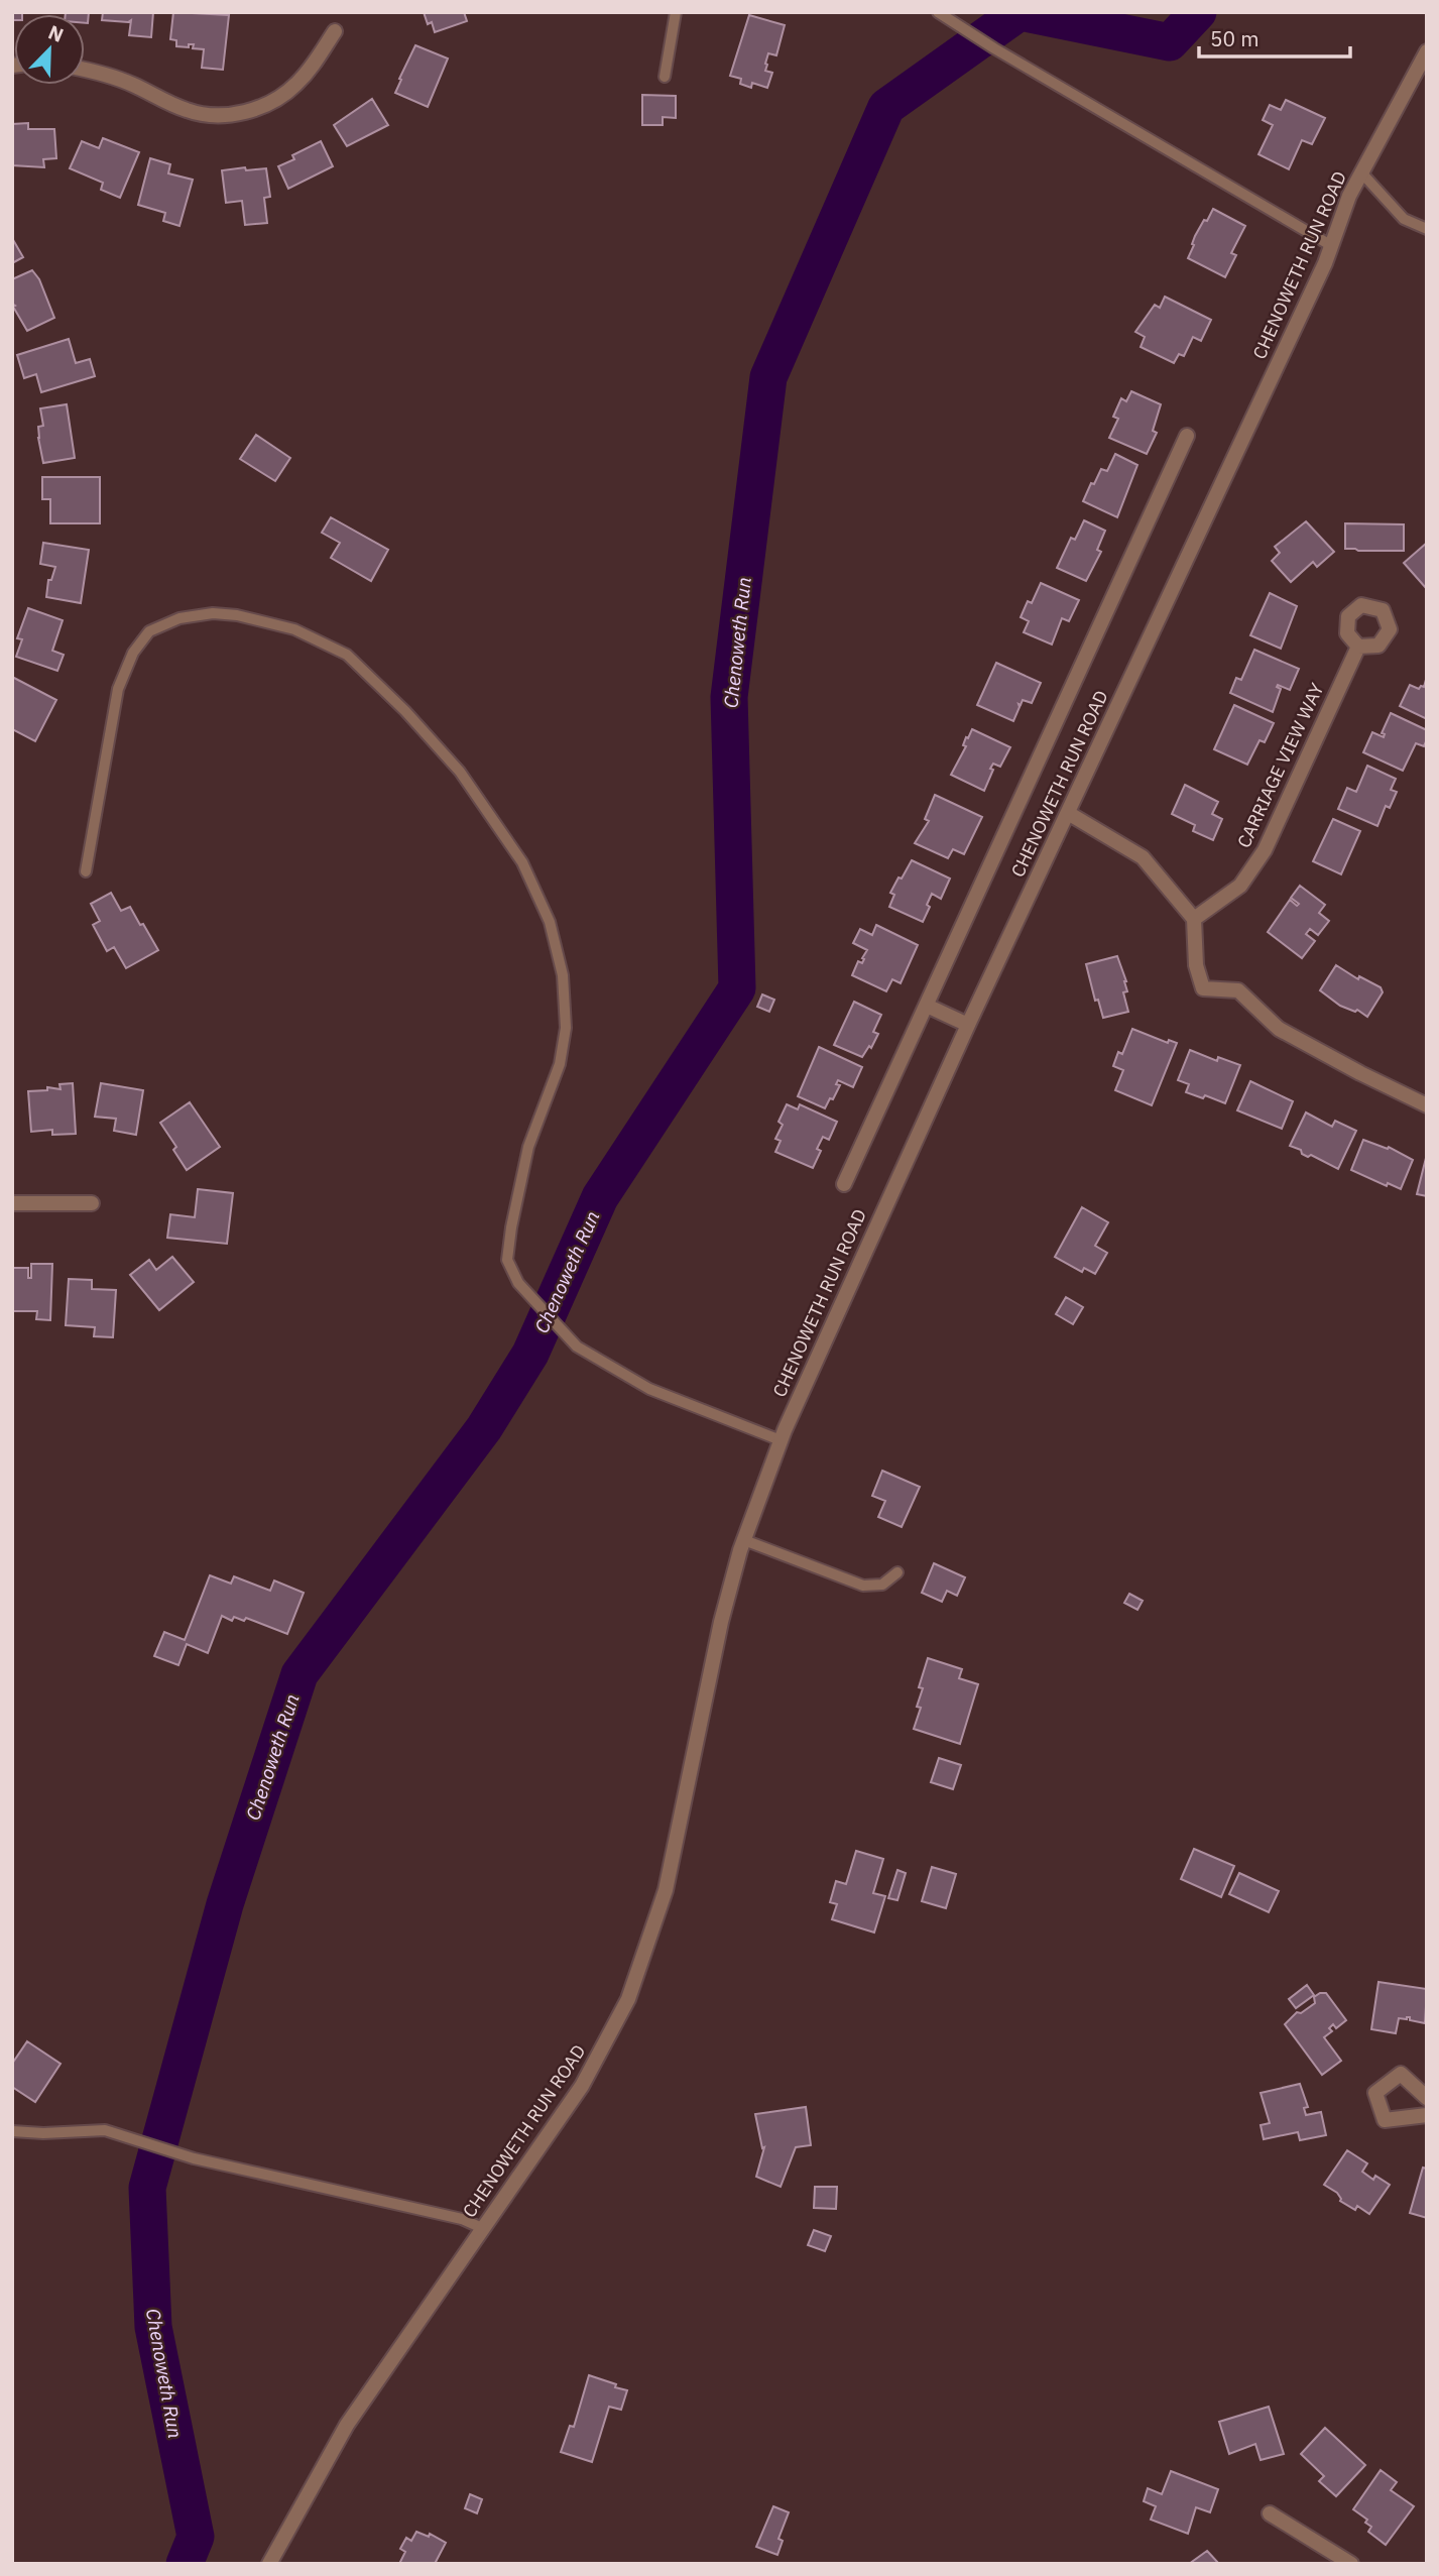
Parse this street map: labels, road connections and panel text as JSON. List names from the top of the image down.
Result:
{
  "streets": {
    "street": ["CHENOWETH RUN ROAD", "CARRIAGE VIEW WAY"]
  },
  "water": ["Chenoweth Run"],
  "scale_bar": "50 m",
  "north": "top right"
}
